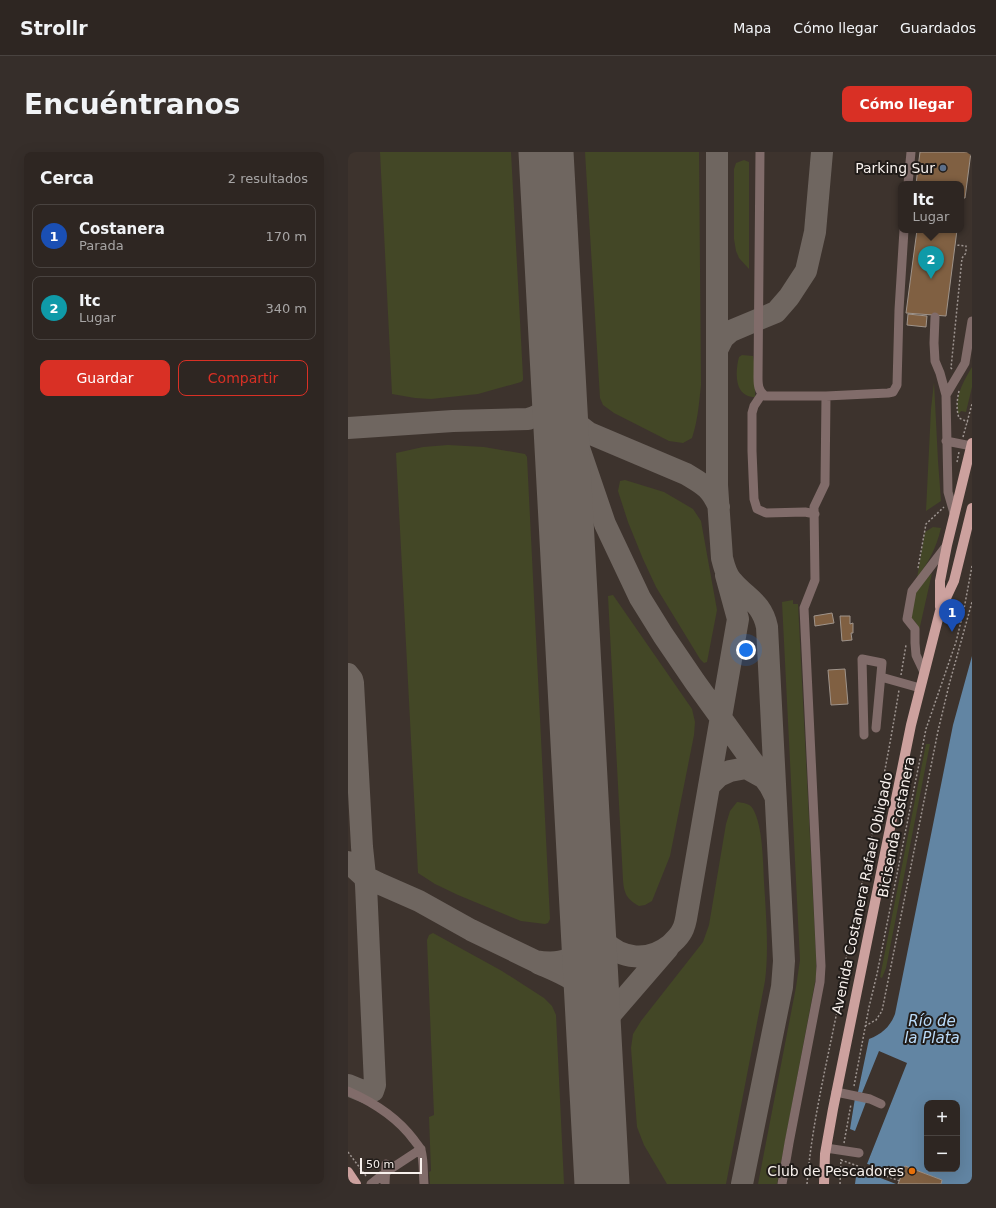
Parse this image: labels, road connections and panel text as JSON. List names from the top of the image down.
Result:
{
  "streets": {
    "main road": ["Avenida Costanera Rafael Obligado"],
    "path": ["Bicisenda Costanera"]
  },
  "water": ["Río de la Plata"],
  "places": ["Parking Sur", "Club de Pescadores"],
  "scale_bar": "50 m",
  "page": {
    "header": "Strollr",
    "nav": ["Mapa", "Cómo llegar", "Guardados"],
    "buttons": [
      "Cómo llegar",
      ["Guardar", "Compartir"]
    ],
    "title": "Encuéntranos",
    "heading": ["Cerca", "2 resultados"],
    "popup": ["Itc", "Lugar"],
    "list": [
      {
        "mark": "1",
        "name": "Costanera",
        "note": "Parada",
        "value": "170 m"
      },
      {
        "mark": "2",
        "name": "Itc",
        "note": "Lugar",
        "value": "340 m"
      }
    ],
    "pins": ["2", "1"],
    "map_buttons": ["+", "−"],
    "scale": "50 m"
  }
}
